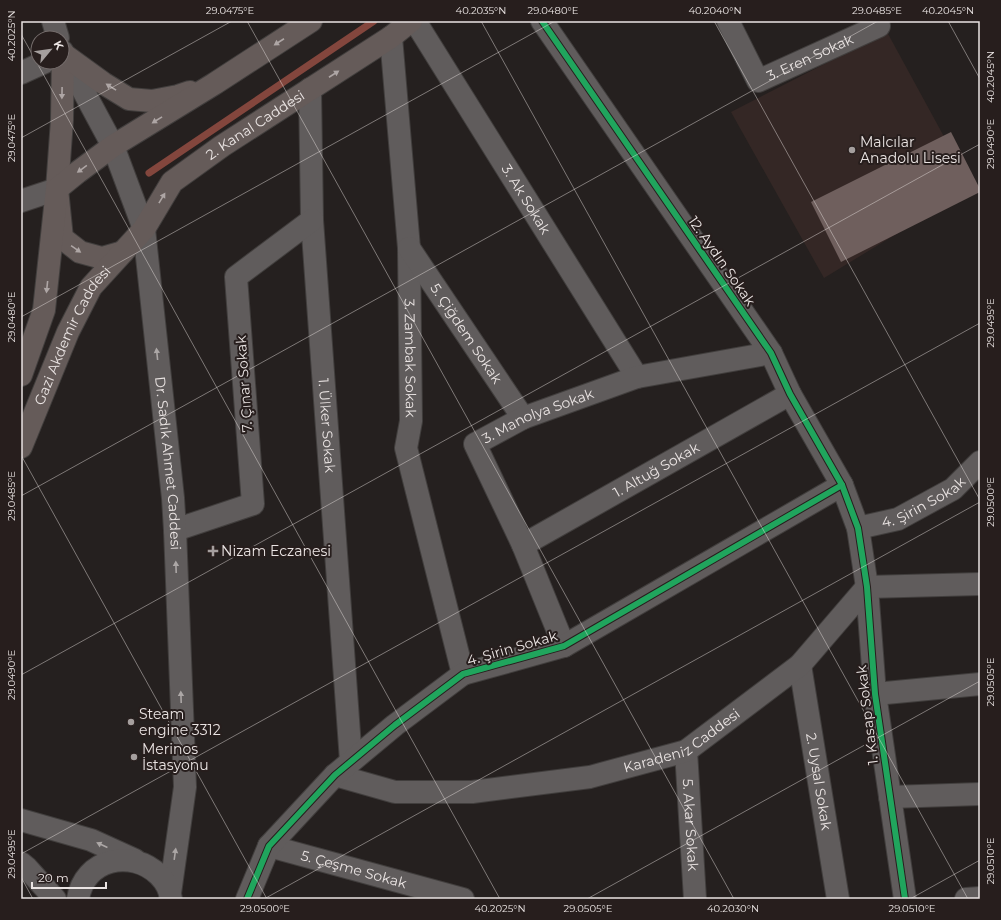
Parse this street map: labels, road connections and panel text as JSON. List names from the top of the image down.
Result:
{
  "streets": {
    "main road": ["2. Kanal Caddesi", "Gazi Akdemir Caddesi"],
    "street": [
      "3. Eren Sokak",
      "3. Ak Sokak",
      "12. Aydın Sokak",
      "5. Çiğdem Sokak",
      "3. Zambak Sokak",
      "7. Çınar Sokak",
      "3. Manolya Sokak",
      "1. Ülker Sokak",
      "Dr. Sadık Ahmet Caddesi",
      "1. Altuğ Sokak",
      "4. Şirin Sokak",
      "1. Kasap Sokak",
      "Karadeniz Caddesi",
      "2. Uysal Sokak",
      "5. Akar Sokak",
      "5. Çeşme Sokak"
    ]
  },
  "crossings": [
    ["2. Kanal Caddesi", "Gazi Akdemir Caddesi"],
    ["2. Kanal Caddesi", "3. Zambak Sokak"],
    ["2. Kanal Caddesi", "1. Ülker Sokak"],
    ["2. Kanal Caddesi", "Dr. Sadık Ahmet Caddesi"],
    ["3. Ak Sokak", "3. Manolya Sokak"],
    ["12. Aydın Sokak", "3. Manolya Sokak"],
    ["12. Aydın Sokak", "1. Altuğ Sokak"],
    ["12. Aydın Sokak", "4. Şirin Sokak"],
    ["12. Aydın Sokak", "1. Kasap Sokak"],
    ["5. Çiğdem Sokak", "3. Zambak Sokak"],
    ["5. Çiğdem Sokak", "3. Manolya Sokak"],
    ["3. Zambak Sokak", "4. Şirin Sokak"],
    ["7. Çınar Sokak", "1. Ülker Sokak"],
    ["7. Çınar Sokak", "Dr. Sadık Ahmet Caddesi"],
    ["3. Manolya Sokak", "1. Altuğ Sokak"],
    ["3. Manolya Sokak", "4. Şirin Sokak"],
    ["1. Ülker Sokak", "4. Şirin Sokak"],
    ["1. Ülker Sokak", "Karadeniz Caddesi"],
    ["4. Şirin Sokak", "1. Kasap Sokak"],
    ["4. Şirin Sokak", "Karadeniz Caddesi"],
    ["4. Şirin Sokak", "5. Çeşme Sokak"],
    ["1. Kasap Sokak", "Karadeniz Caddesi"],
    ["Karadeniz Caddesi", "2. Uysal Sokak"],
    ["Karadeniz Caddesi", "5. Akar Sokak"]
  ],
  "one_way": ["Dr. Sadık Ahmet Caddesi"],
  "places": {
    "other": ["Malcılar Anadolu Lisesi", "Steam engine 3312", "Merinos İstasyonu"],
    "health": ["Nizam Eczanesi"]
  },
  "scale_bar": "20 m",
  "north": "top right",
  "coordinates": [
    "29.0475°E",
    "40.2035°N",
    "29.0480°E",
    "40.2040°N",
    "29.0485°E",
    "40.2045°N",
    "40.2025°N",
    "29.0490°E",
    "29.0495°E",
    "29.0500°E",
    "29.0505°E",
    "29.0510°E",
    "40.2030°N"
  ]
}
